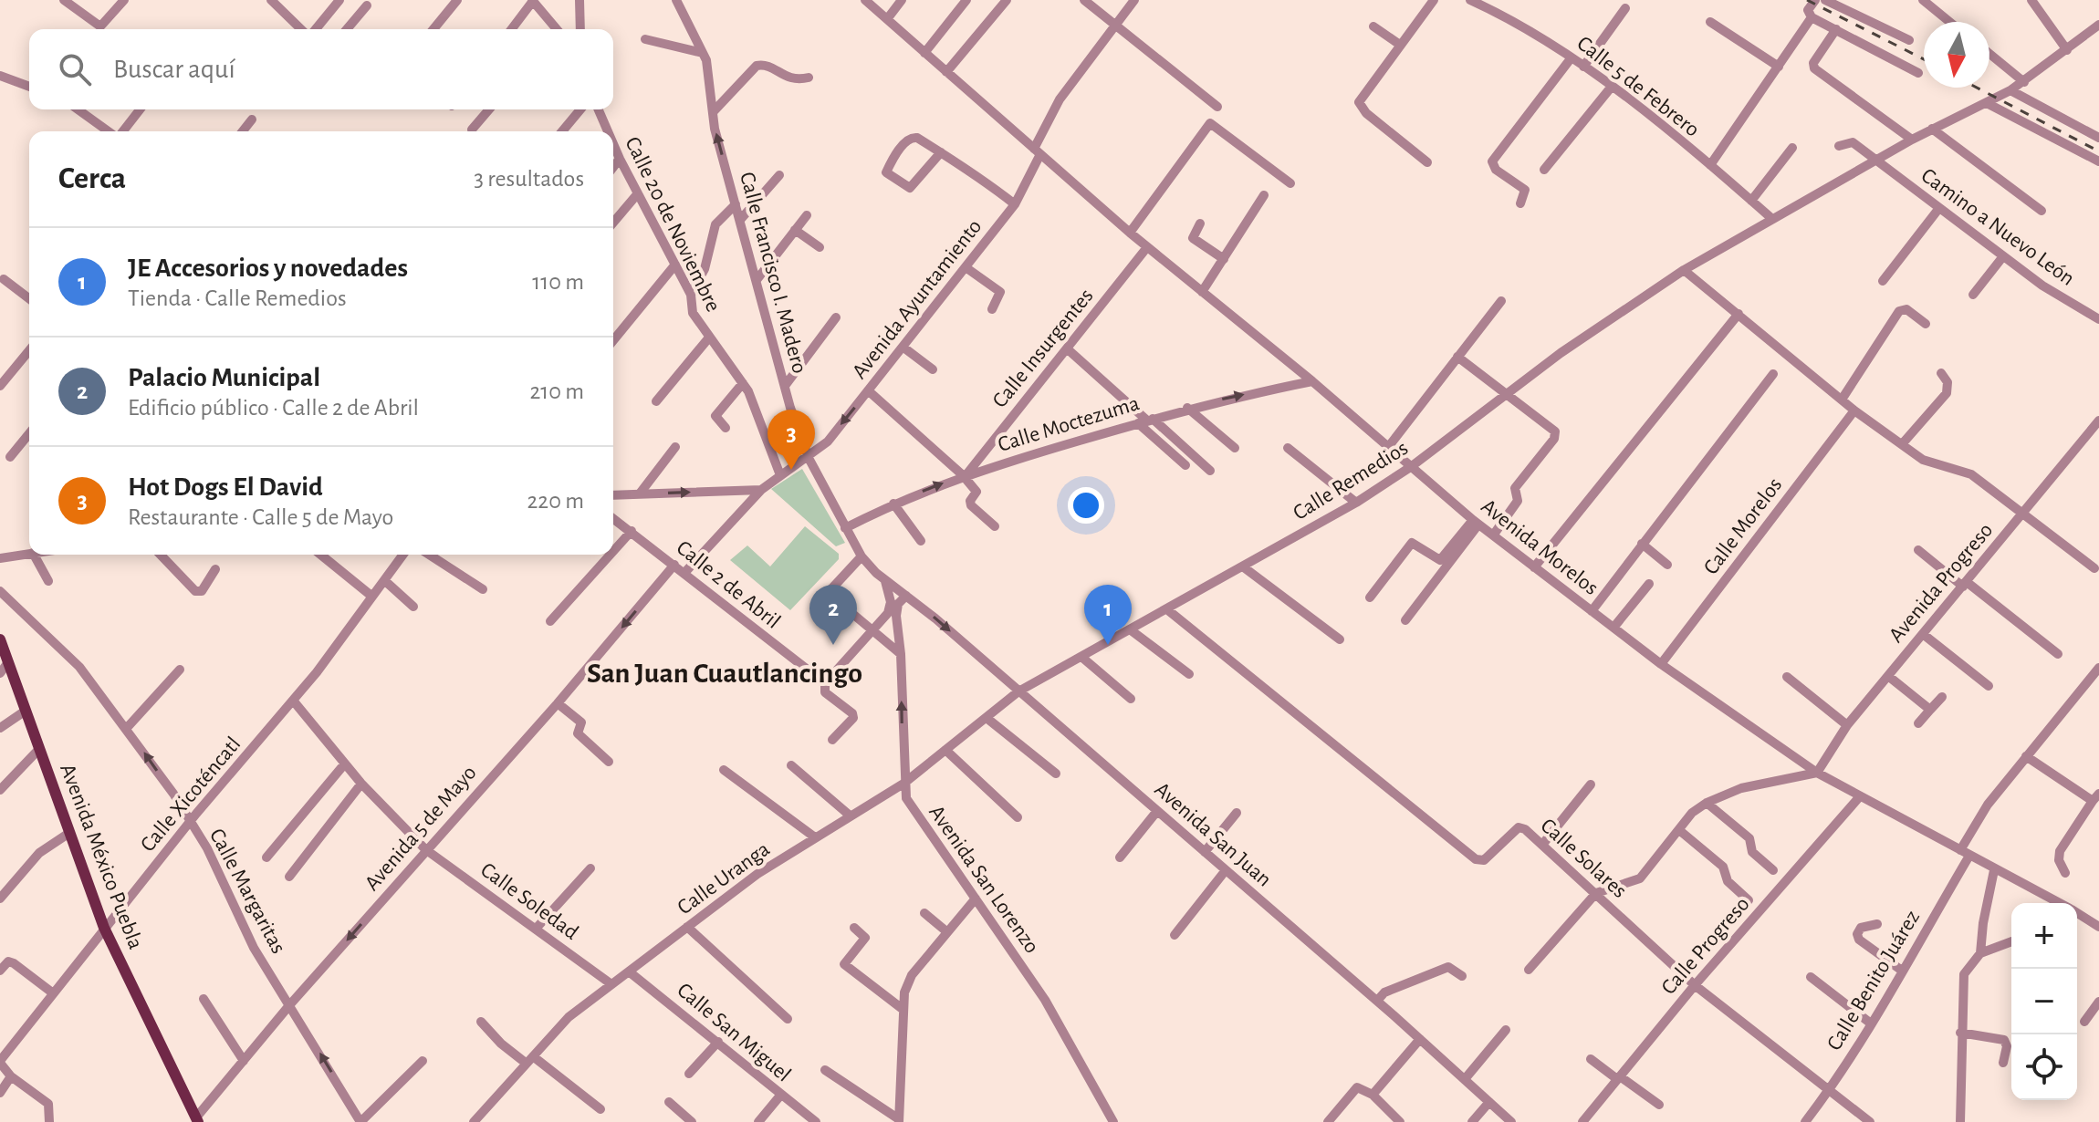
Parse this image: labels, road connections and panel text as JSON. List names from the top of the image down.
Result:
{
  "streets": {
    "main road": ["Avenida México Puebla"],
    "street": [
      "Calle 5 de Febrero",
      "Calle 20 de Noviembre",
      "Camino a Nuevo León",
      "Calle Francisco I. Madero",
      "Avenida Ayuntamiento",
      "Calle Insurgentes",
      "Calle Moctezuma",
      "Calle Remedios",
      "Calle Morelos",
      "Avenida Morelos",
      "Avenida Progreso",
      "Calle 2 de Abril",
      "Calle Xicoténcatl",
      "Avenida 5 de Mayo",
      "Avenida San Juan",
      "Calle Solares",
      "Calle Uranga",
      "Avenida San Lorenzo",
      "Calle Margaritas",
      "Calle Soledad",
      "Calle Progreso",
      "Calle Benito Juárez",
      "Calle San Miguel"
    ]
  },
  "crossings": [
    ["Calle 5 de Febrero", "Calle Remedios"],
    ["Calle 20 de Noviembre", "Avenida Ayuntamiento"],
    ["Camino a Nuevo León", "Calle Remedios"],
    ["Calle Francisco I. Madero", "Avenida Ayuntamiento"],
    ["Calle Francisco I. Madero", "Calle Moctezuma"],
    ["Calle Francisco I. Madero", "Avenida San Juan"],
    ["Avenida Ayuntamiento", "Avenida Morelos"],
    ["Avenida Ayuntamiento", "Calle 2 de Abril"],
    ["Calle Insurgentes", "Calle Moctezuma"],
    ["Calle Insurgentes", "Avenida Morelos"],
    ["Calle Moctezuma", "Avenida Morelos"],
    ["Calle Remedios", "Avenida Morelos"],
    ["Calle Remedios", "Avenida San Juan"],
    ["Calle Remedios", "Calle Solares"],
    ["Calle Remedios", "Calle Uranga"],
    ["Calle Morelos", "Avenida Morelos"],
    ["Avenida Morelos", "Avenida Progreso"],
    ["Avenida Morelos", "Calle Progreso"],
    ["Avenida Morelos", "Calle Benito Juárez"],
    ["Calle 2 de Abril", "Avenida 5 de Mayo"],
    ["Calle Xicoténcatl", "Avenida México Puebla"],
    ["Calle Xicoténcatl", "Calle Margaritas"],
    ["Calle Xicoténcatl", "Calle Soledad"],
    ["Avenida 5 de Mayo", "Avenida México Puebla"],
    ["Avenida 5 de Mayo", "Calle Margaritas"],
    ["Avenida 5 de Mayo", "Calle Soledad"],
    ["Avenida San Juan", "Calle Uranga"],
    ["Avenida San Juan", "Avenida San Lorenzo"],
    ["Calle Solares", "Calle Progreso"],
    ["Calle Solares", "Calle Benito Juárez"],
    ["Calle Uranga", "Avenida San Lorenzo"],
    ["Calle Uranga", "Calle Soledad"],
    ["Calle Uranga", "Calle San Miguel"]
  ],
  "one_way": ["Calle Moctezuma", "Calle Margaritas"],
  "districts": ["San Juan Cuautlancingo"],
  "north": "bottom",
  "page": {
    "search": "Buscar aquí",
    "heading": ["Cerca", "3 resultados"],
    "list": [
      {
        "mark": "1",
        "name": "JE Accesorios y novedades",
        "note": "Tienda · Calle Remedios",
        "value": "110 m"
      },
      {
        "mark": "2",
        "name": "Palacio Municipal",
        "note": "Edificio público · Calle 2 de Abril",
        "value": "210 m"
      },
      {
        "mark": "3",
        "name": "Hot Dogs El David",
        "note": "Restaurante · Calle 5 de Mayo",
        "value": "220 m"
      }
    ],
    "pins": ["3", "1", "2"],
    "map_buttons": ["+", "−"]
  }
}
